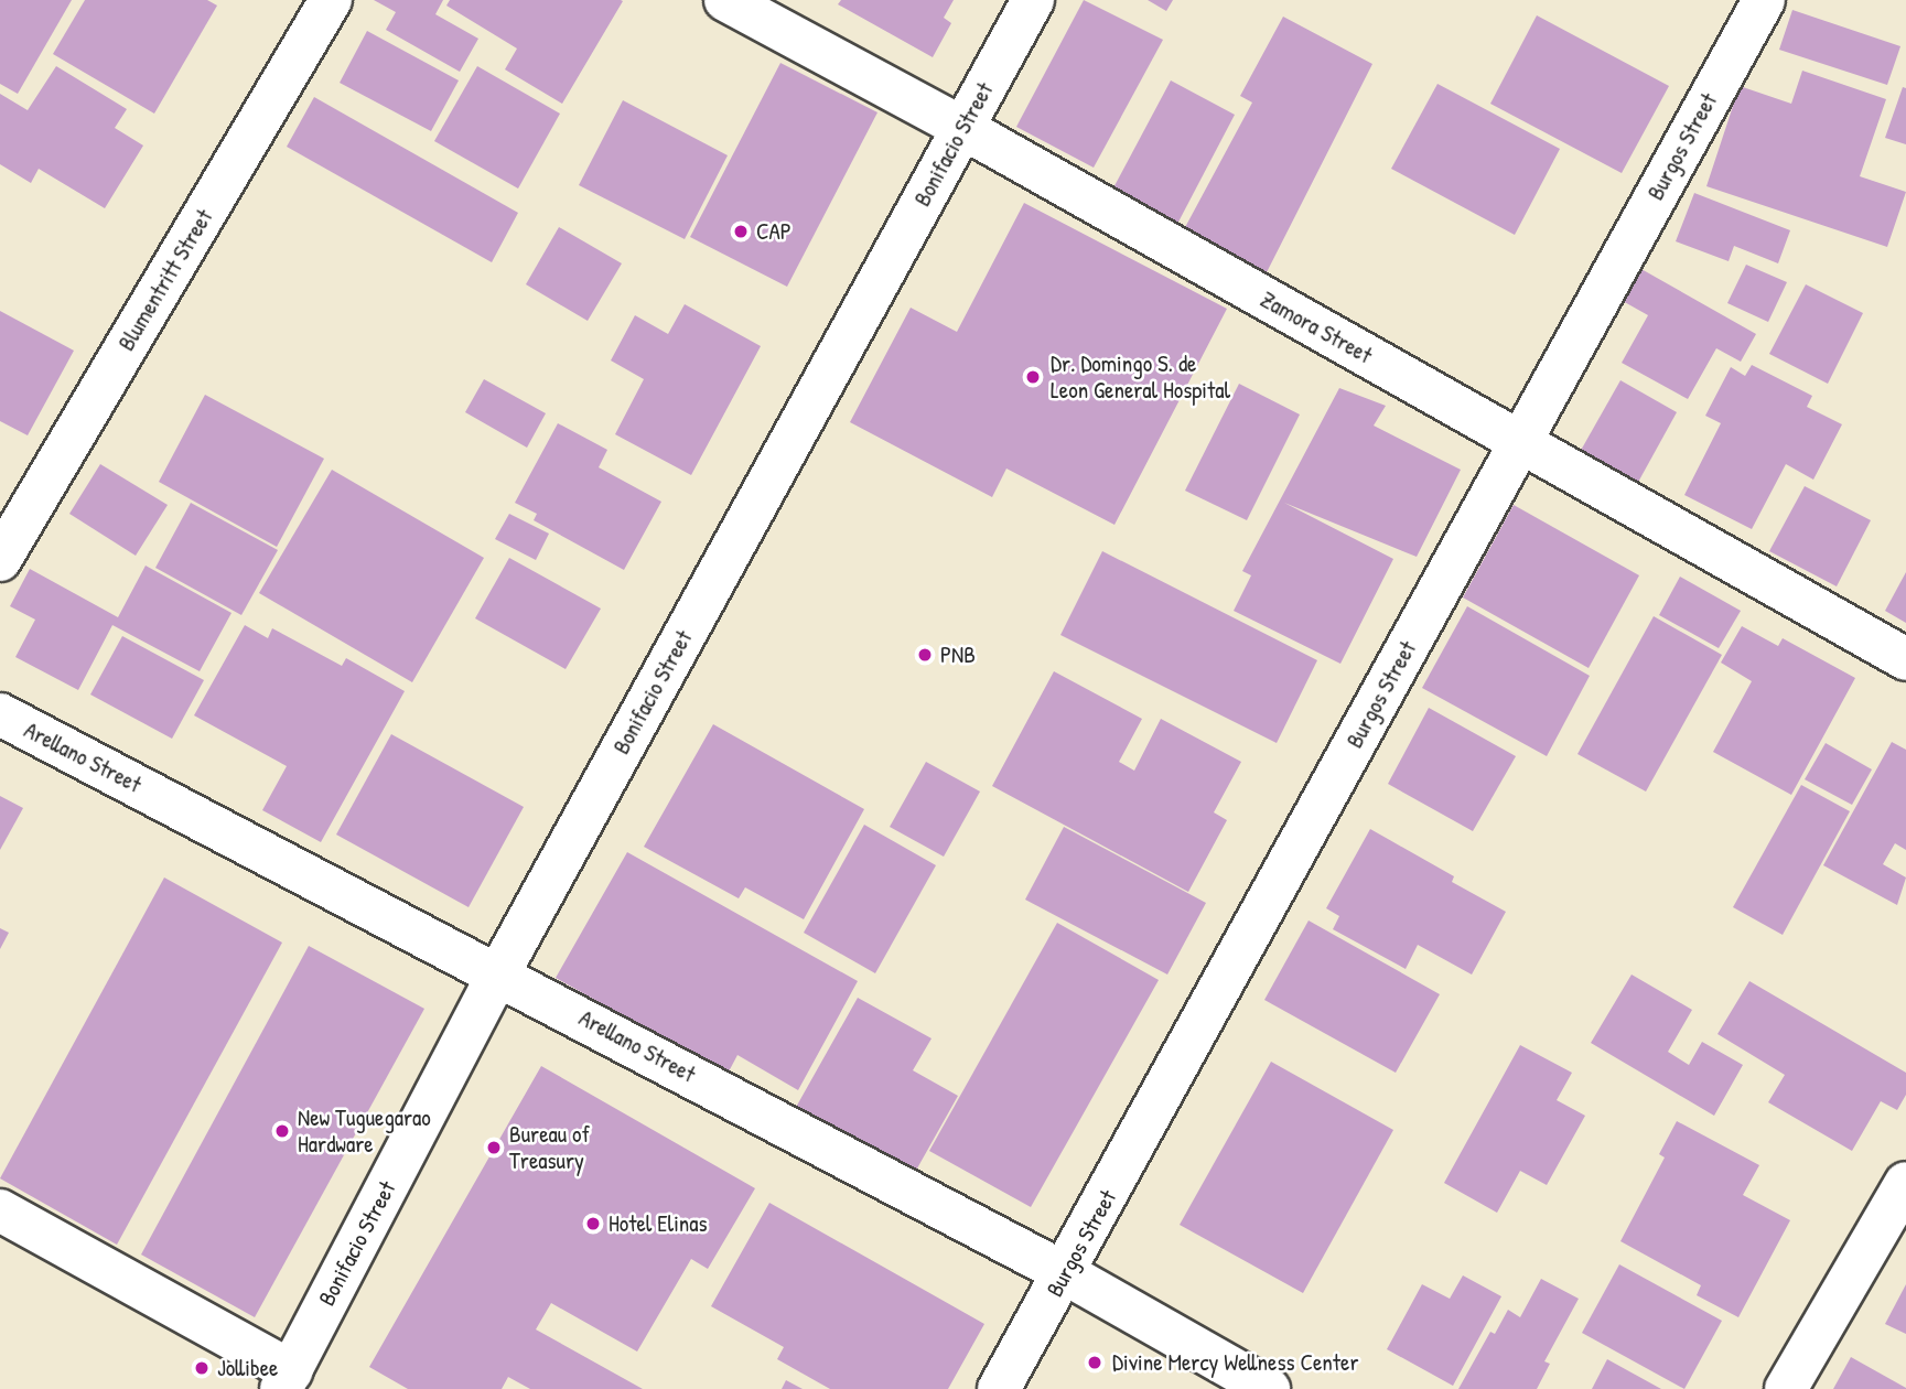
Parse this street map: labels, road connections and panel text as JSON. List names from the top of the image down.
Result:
{
  "streets": {
    "street": [
      "Bonifacio Street",
      "Burgos Street",
      "Blumentritt Street",
      "Zamora Street",
      "Arellano Street"
    ]
  },
  "crossings": [
    ["Bonifacio Street", "Zamora Street"],
    ["Bonifacio Street", "Arellano Street"],
    ["Burgos Street", "Zamora Street"],
    ["Burgos Street", "Arellano Street"]
  ],
  "places": [
    "CAP",
    "Dr. Domingo S. de Leon General Hospital",
    "PNB",
    "New Tuguegarao Hardware",
    "Bureau of Treasury",
    "Hotel Elinas",
    "Divine Mercy Wellness Center",
    "Jollibee"
  ]
}
